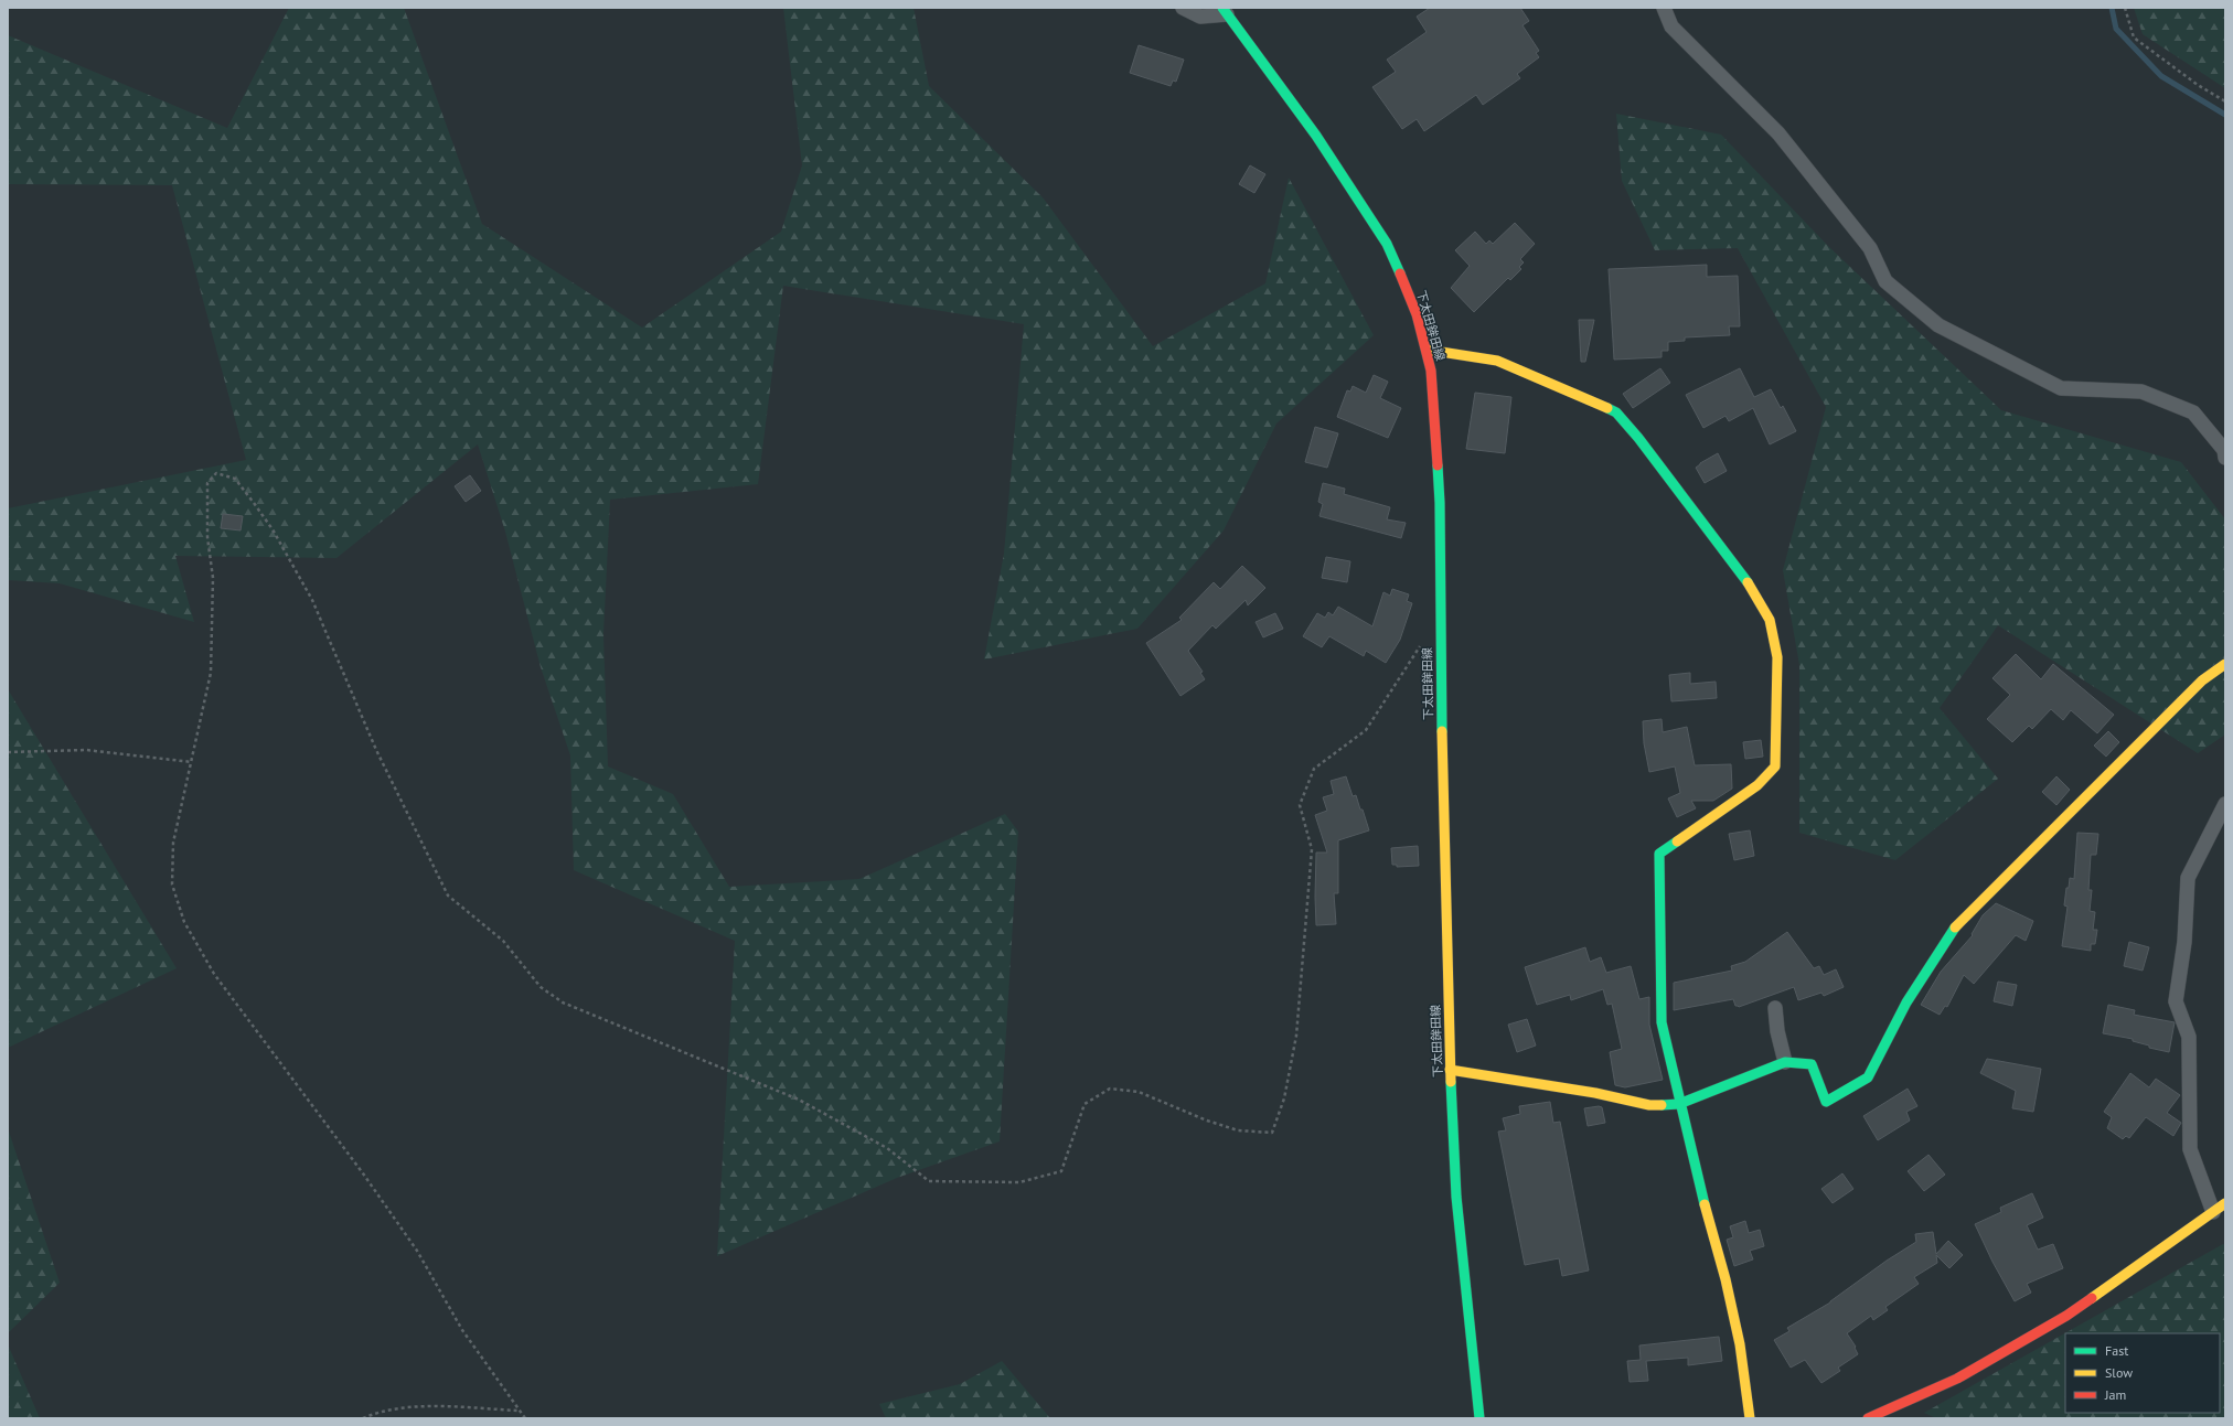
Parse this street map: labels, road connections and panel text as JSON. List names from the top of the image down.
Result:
{
  "streets": {
    "street": ["下太田鉾田線"]
  },
  "legend": ["Fast", "Slow", "Jam"]
}
